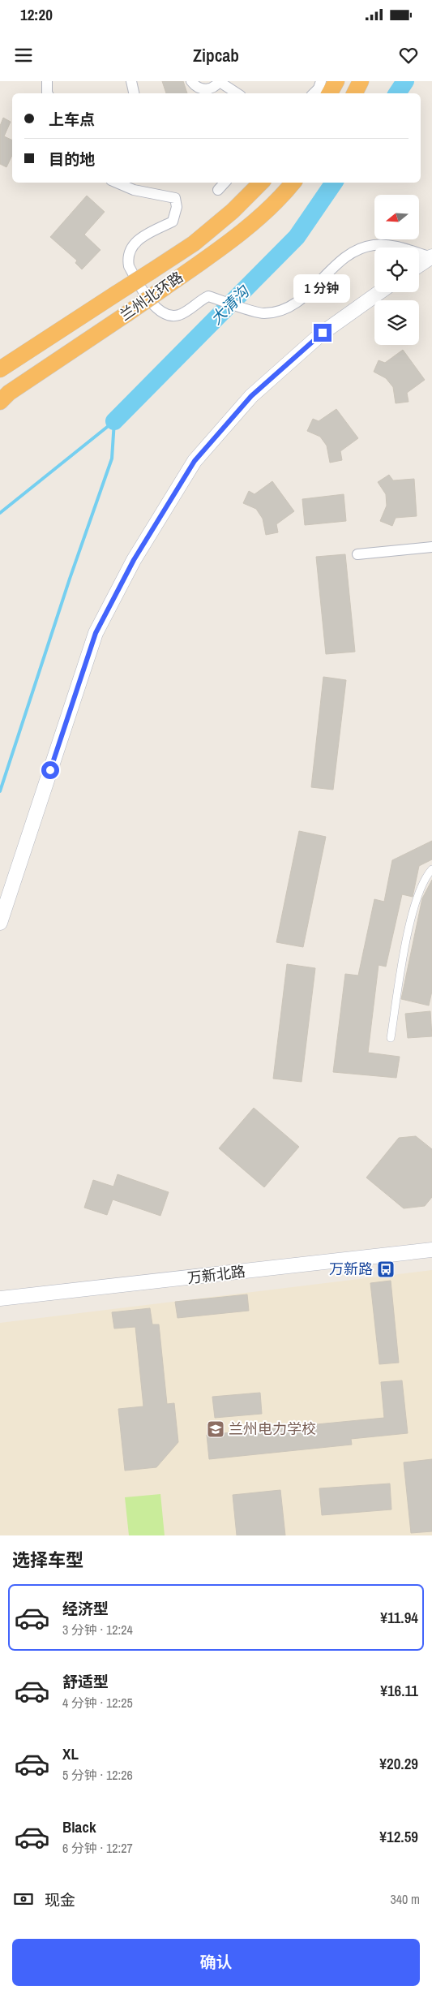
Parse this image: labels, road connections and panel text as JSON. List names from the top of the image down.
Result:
{
  "streets": {
    "highway": ["兰州北环路"],
    "main road": ["万新北路"]
  },
  "water": ["大清沟"],
  "places": {
    "bus stop": ["万新路"],
    "school or university": ["兰州电力学校"]
  },
  "north": "left",
  "page": {
    "status": "12:20",
    "header": "Zipcab",
    "banner": ["上车点", "目的地"],
    "bubble": "1 分钟",
    "heading": "选择车型",
    "list": [
      {
        "name": "经济型",
        "note": "3 分钟 · 12:24",
        "value": "¥11.94"
      },
      {
        "name": "舒适型",
        "note": "4 分钟 · 12:25",
        "value": "¥16.11"
      },
      {
        "name": "XL",
        "note": "5 分钟 · 12:26",
        "value": "¥20.29"
      },
      {
        "name": "Black",
        "note": "6 分钟 · 12:27",
        "value": "¥12.59"
      }
    ],
    "pay": ["现金", "340 m"],
    "buttons": "确认"
  }
}
